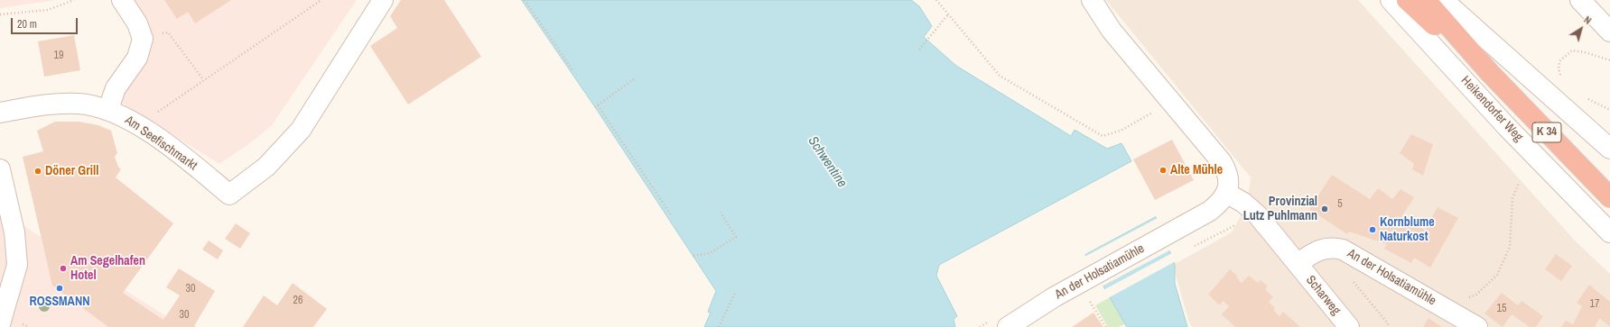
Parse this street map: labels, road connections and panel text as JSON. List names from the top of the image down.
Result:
{
  "streets": {
    "highway": ["K 34"],
    "street": [
      "Heikendorfer Weg",
      "Am Seefischmarkt",
      "An der Holsatiamühle",
      "Scharweg"
    ]
  },
  "crossings": [
    ["An der Holsatiamühle", "Scharweg"]
  ],
  "water": ["Schwentine"],
  "places": [
    "Alte Mühle",
    "Döner Grill",
    "Provinzial Lutz Puhlmann",
    "Kornblume Naturkost",
    "Am Segelhafen Hotel",
    "ROSSMANN"
  ],
  "house_numbers": [
    "19",
    "5",
    "30",
    "26",
    "17",
    "15",
    "30"
  ],
  "scale_bar": "20 m",
  "north": "top right"
}
